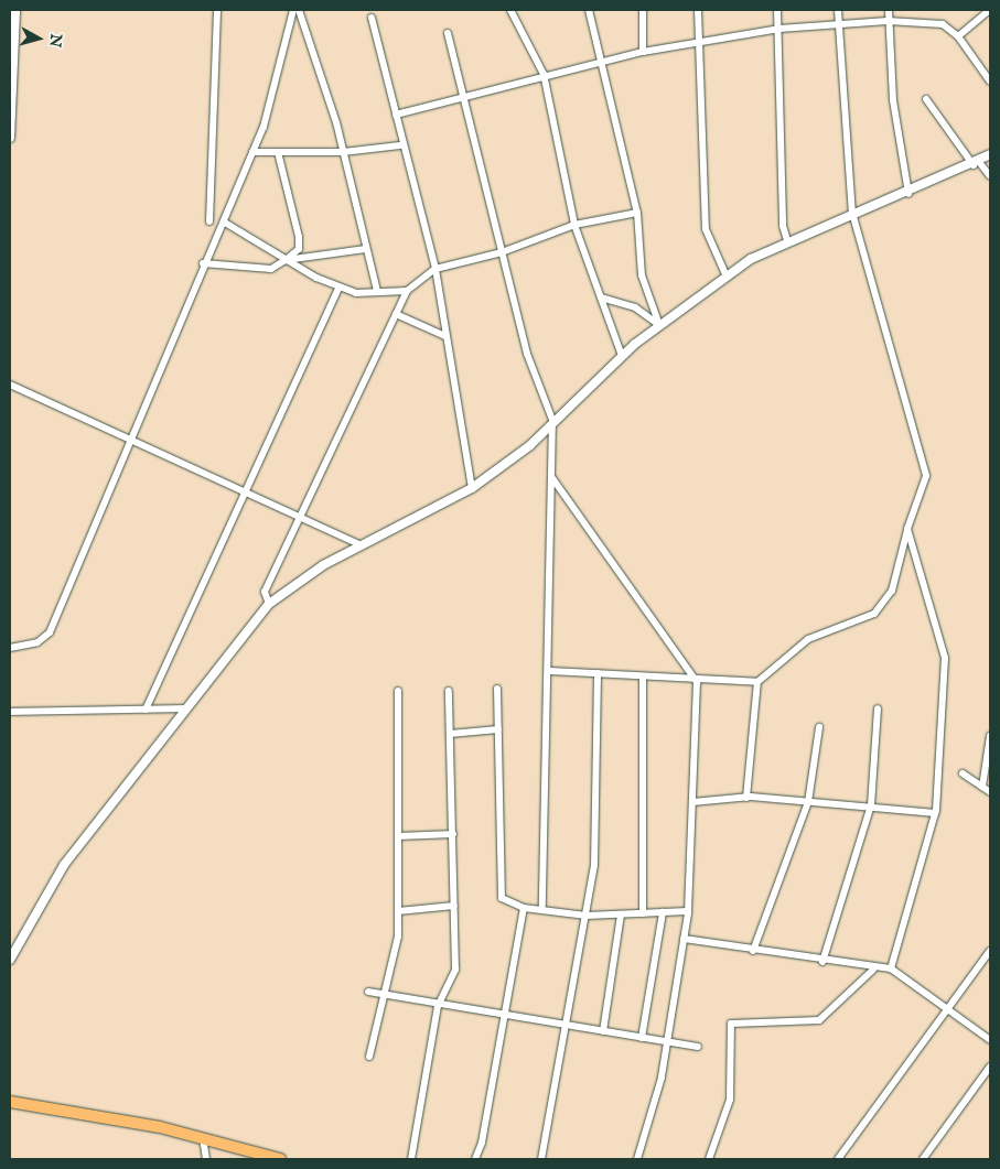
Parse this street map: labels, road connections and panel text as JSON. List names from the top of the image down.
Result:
{
  "north": "right"
}
